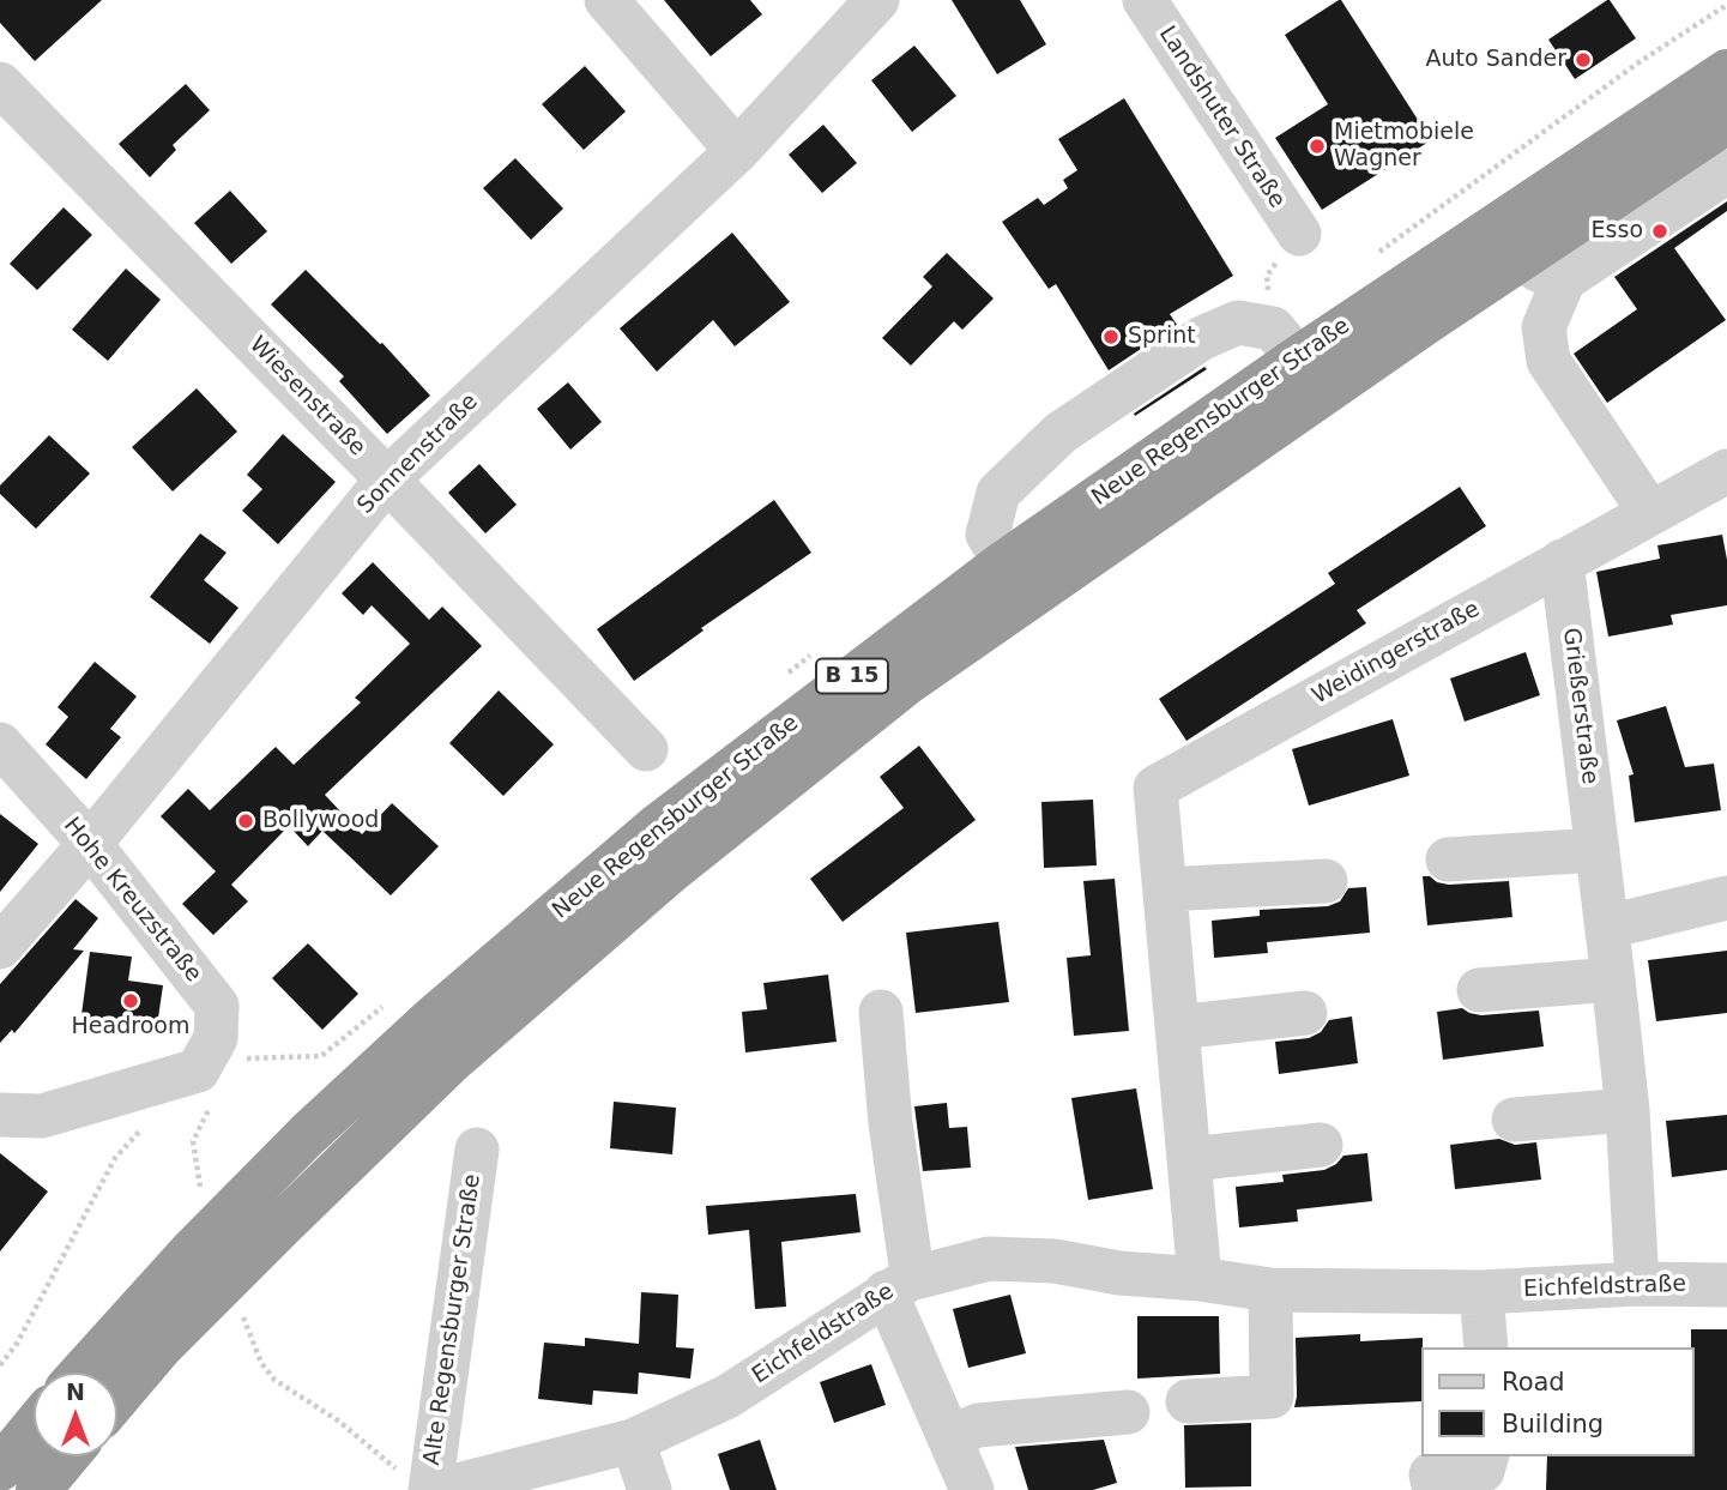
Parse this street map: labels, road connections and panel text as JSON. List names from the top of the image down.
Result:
{
  "streets": {
    "highway": ["Neue Regensburger Straße", "B 15"],
    "street": [
      "Landshuter Straße",
      "Wiesenstraße",
      "Sonnenstraße",
      "Weidingerstraße",
      "Grießerstraße",
      "Hohe Kreuzstraße",
      "Eichfeldstraße",
      "Alte Regensburger Straße"
    ]
  },
  "crossings": [
    ["Wiesenstraße", "Sonnenstraße"],
    ["Sonnenstraße", "Hohe Kreuzstraße"],
    ["Weidingerstraße", "Grießerstraße"],
    ["Weidingerstraße", "Eichfeldstraße"],
    ["Grießerstraße", "Eichfeldstraße"],
    ["Eichfeldstraße", "Alte Regensburger Straße"]
  ],
  "places": [
    "Auto Sander",
    "Mietmobiele Wagner",
    "Esso",
    "Sprint",
    "Bollywood",
    "Headroom"
  ],
  "legend": ["Road", "Building"],
  "north": "top"
}
